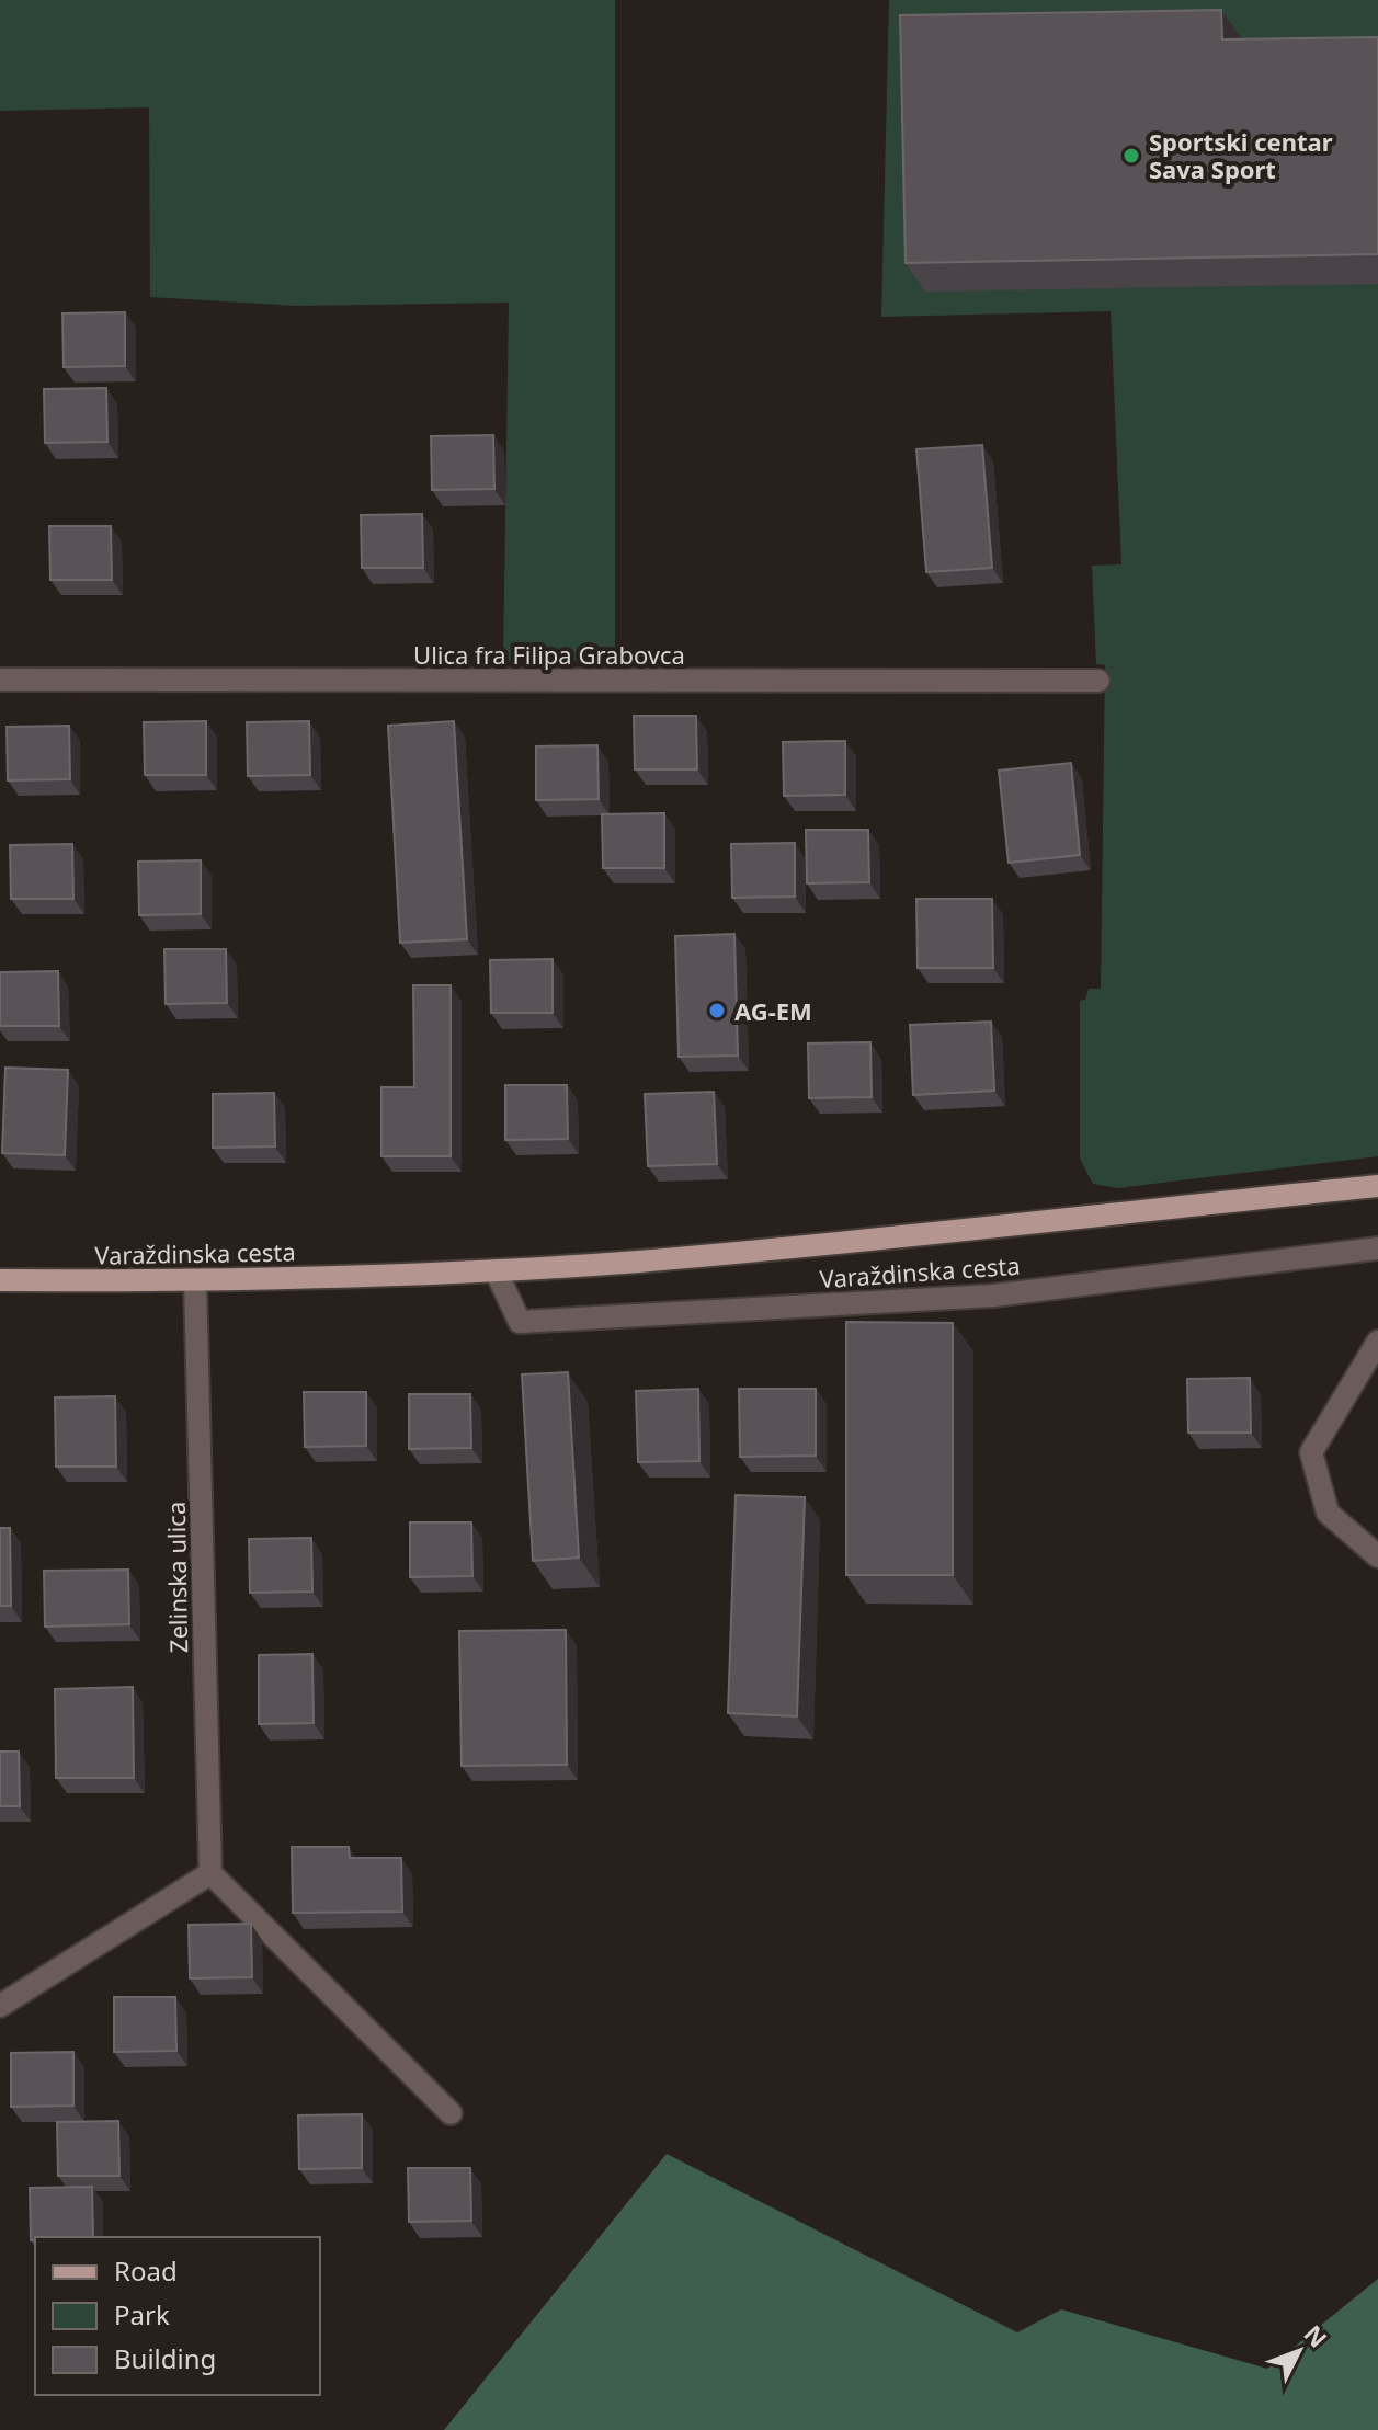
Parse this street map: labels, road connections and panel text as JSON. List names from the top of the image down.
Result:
{
  "streets": {
    "main road": ["Varaždinska cesta"],
    "street": ["Ulica fra Filipa Grabovca", "Zelinska ulica"]
  },
  "crossings": [
    ["Varaždinska cesta", "Zelinska ulica"]
  ],
  "places": ["Sportski centar Sava Sport", "AG-EM"],
  "legend": ["Road", "Park", "Building"],
  "north": "top right"
}
